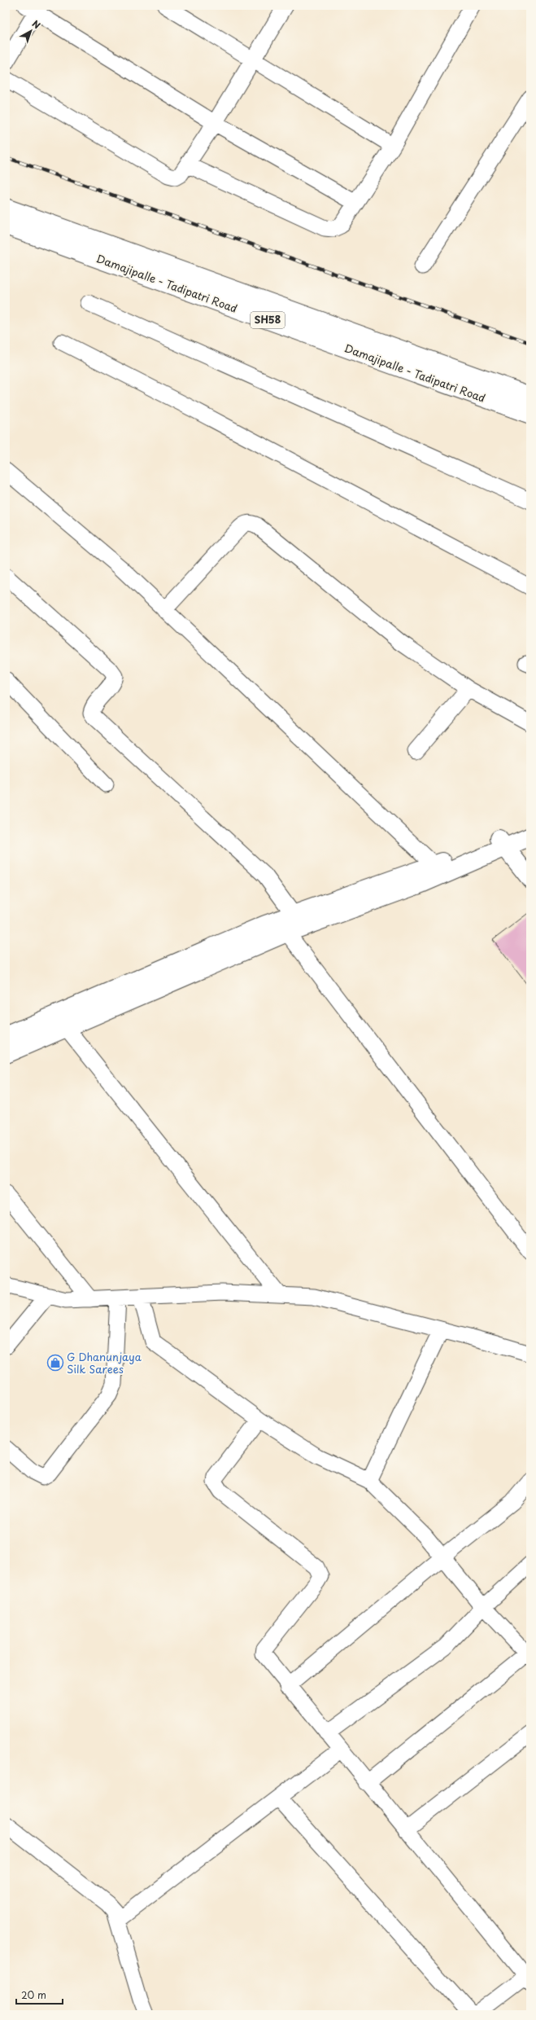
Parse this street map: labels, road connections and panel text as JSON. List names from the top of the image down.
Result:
{
  "streets": {
    "main road": ["Damajipalle - Tadipatri Road", "SH58"]
  },
  "places": {
    "shop": ["G Dhanunjaya Silk Sarees"]
  },
  "scale_bar": "20 m",
  "north": "top right"
}
